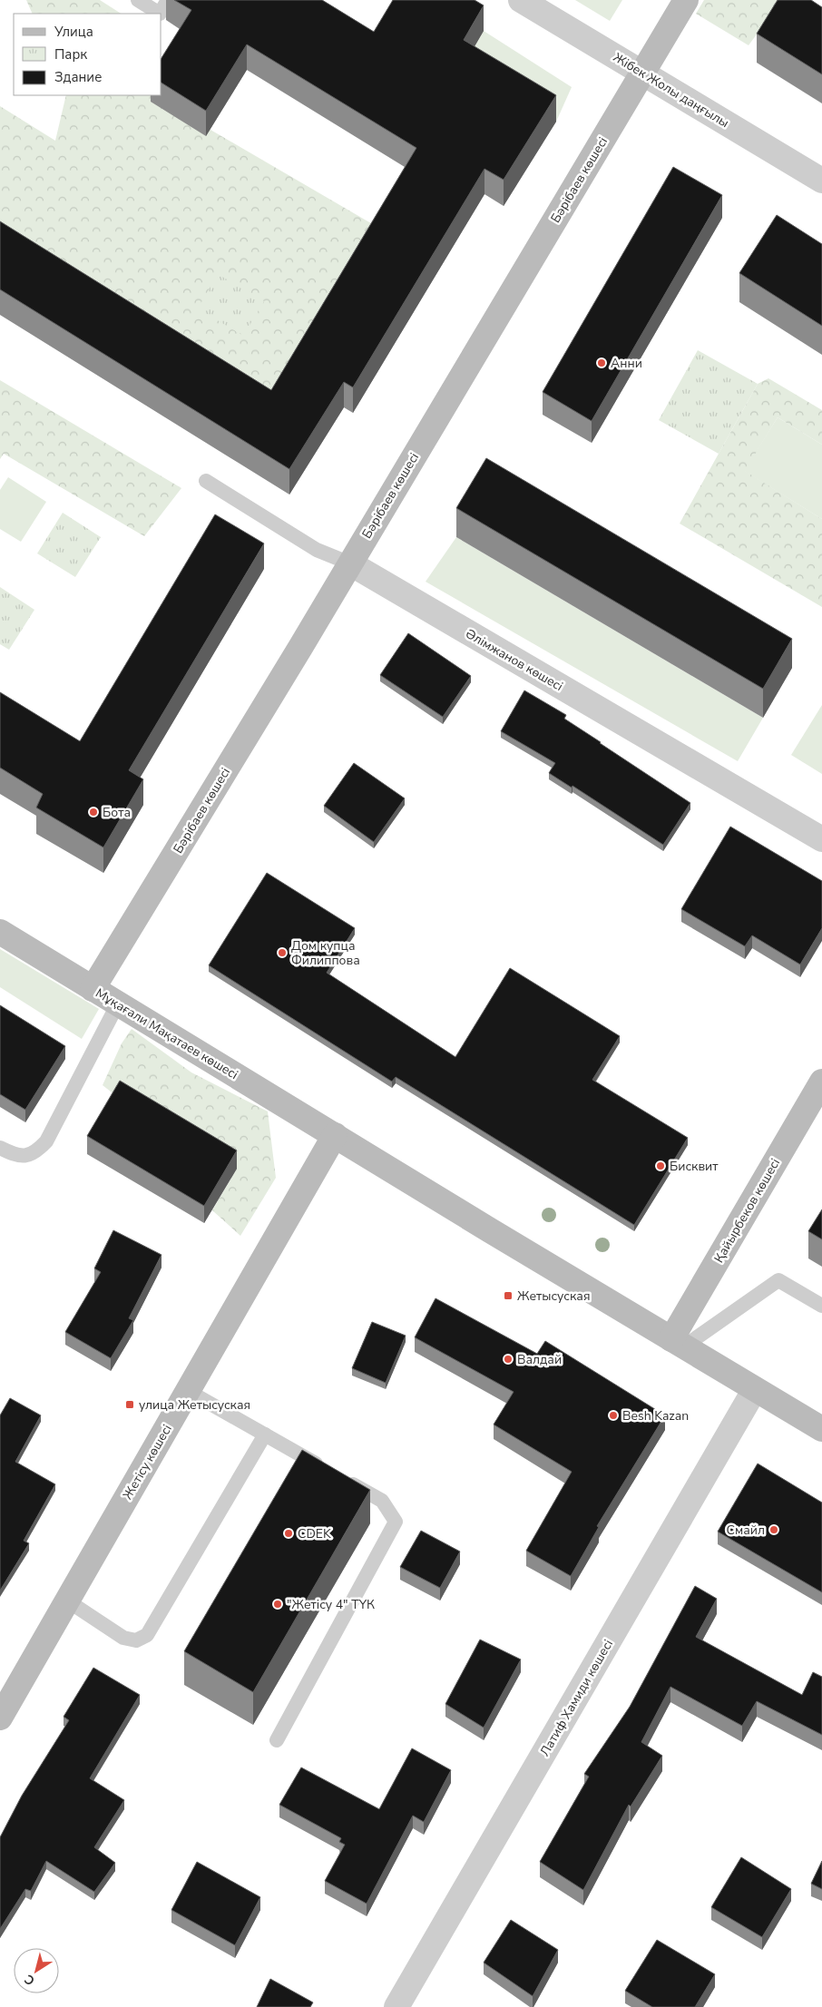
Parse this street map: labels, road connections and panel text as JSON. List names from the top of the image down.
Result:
{
  "streets": {
    "street": [
      "Жібек Жолы даңғылы",
      "Бәрібаев көшесі",
      "Әлімжанов көшесі",
      "Мұқағали Мақатаев көшесі",
      "Қайырбеков көшесі",
      "Жетісу көшесі",
      "Латиф Хамиди көшесі"
    ]
  },
  "crossings": [
    ["Жібек Жолы даңғылы", "Бәрібаев көшесі"],
    ["Бәрібаев көшесі", "Әлімжанов көшесі"],
    ["Бәрібаев көшесі", "Мұқағали Мақатаев көшесі"],
    ["Мұқағали Мақатаев көшесі", "Қайырбеков көшесі"],
    ["Мұқағали Мақатаев көшесі", "Жетісу көшесі"],
    ["Мұқағали Мақатаев көшесі", "Латиф Хамиди көшесі"]
  ],
  "places": {
    "other": [
      "Анни",
      "Бота",
      "Дом купца Филиппова",
      "Бисквит",
      "Валдай",
      "Besh Kazan",
      "Смайл",
      "CDEK",
      "\"Жетісу 4\" ТҮК"
    ],
    "transit": ["Жетысуская", "улица Жетысуская"]
  },
  "legend": ["Улица", "Парк", "Здание"],
  "north": "bottom left"
}
